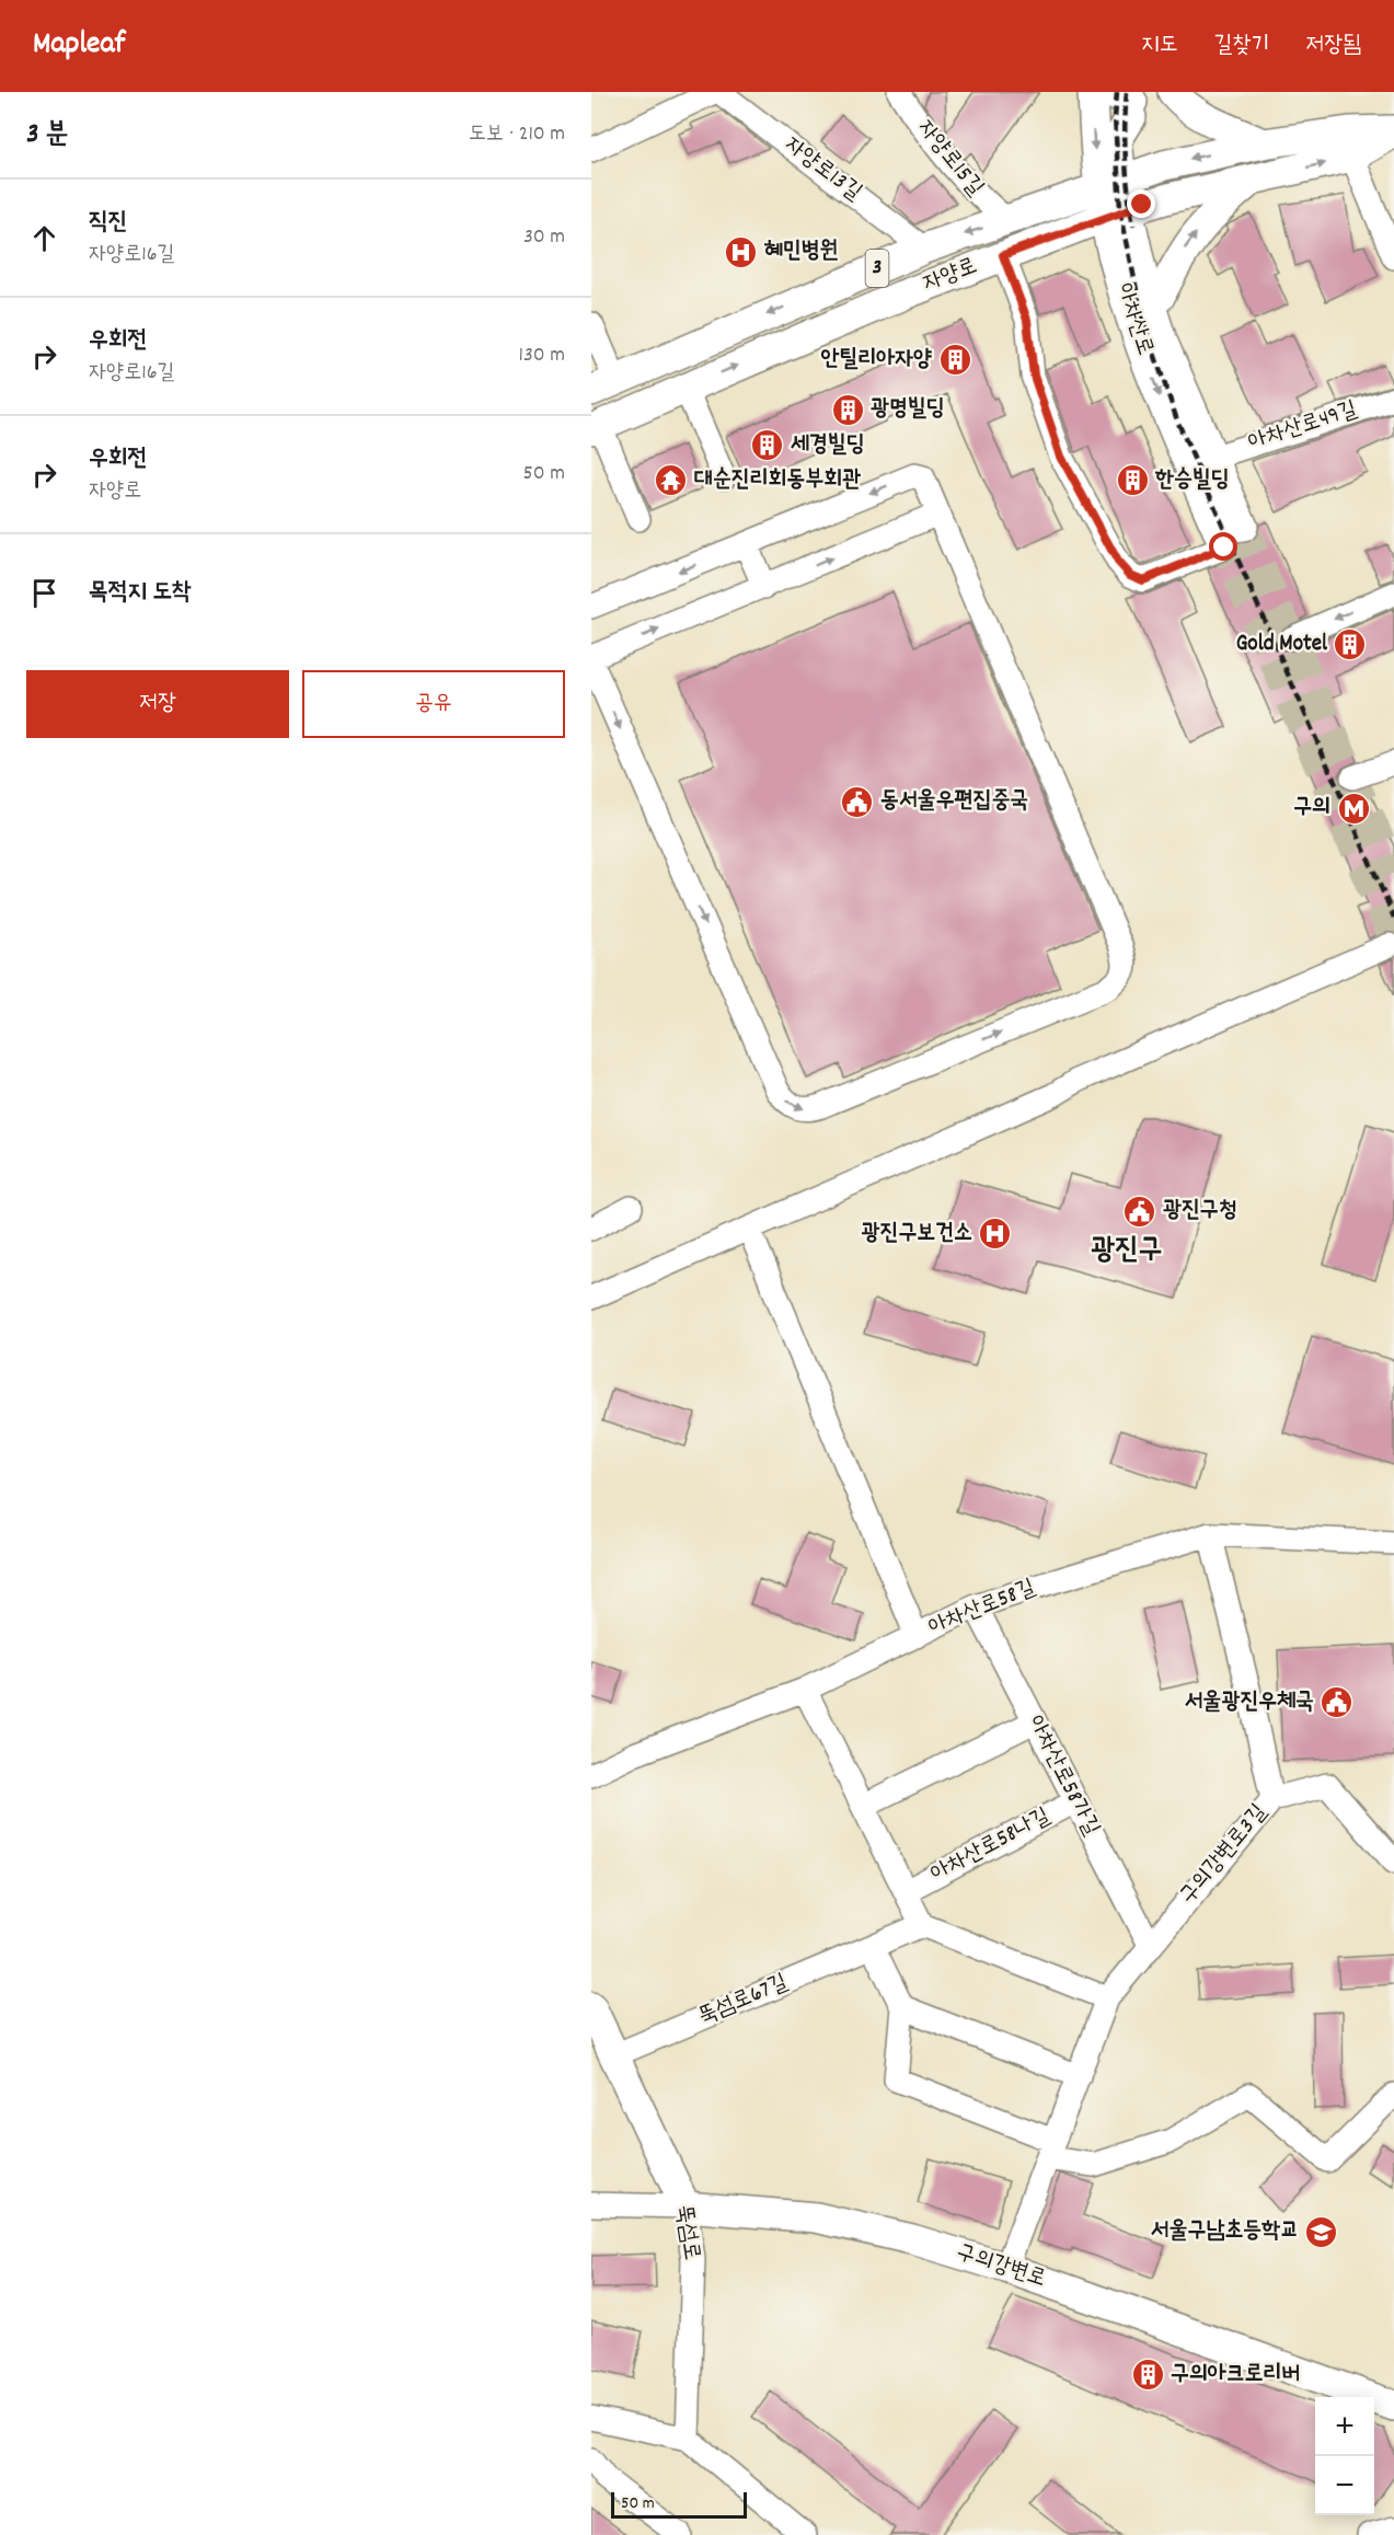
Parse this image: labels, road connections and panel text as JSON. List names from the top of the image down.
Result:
{
  "streets": {
    "main road": [
      "3",
      "자양로",
      "아차산로",
      "뚝섬로",
      "구의강변로"
    ],
    "street": [
      "자양로15길",
      "자양로13길",
      "아차산로49길",
      "아차산로58길",
      "아차산로58가길",
      "아차산로58나길",
      "구의강변로3길",
      "뚝섬로67길"
    ]
  },
  "crossings": [
    ["자양로15길", "자양로"],
    ["자양로13길", "자양로"],
    ["자양로", "아차산로"],
    ["아차산로", "아차산로49길"],
    ["아차산로58길", "아차산로58가길"],
    ["아차산로58길", "아차산로58나길"],
    ["아차산로58길", "구의강변로3길"],
    ["아차산로58가길", "아차산로58나길"],
    ["아차산로58가길", "구의강변로3길"],
    ["아차산로58나길", "뚝섬로67길"],
    ["구의강변로3길", "구의강변로"],
    ["뚝섬로67길", "뚝섬로"],
    ["뚝섬로", "구의강변로"]
  ],
  "districts": ["광진구"],
  "places": {
    "hospital": ["혜민병원", "광진구보건소"],
    "building": [
      "안틸리아자양",
      "광명빌딩",
      "세경빌딩",
      "한승빌딩",
      "Gold Motel",
      "구의아크로리버"
    ],
    "temple": ["대순진리회동부회관"],
    "public building": ["동서울우편집중국", "광진구청", "서울광진우체국"],
    "metro station": ["구의"],
    "school or university": ["서울구남초등학교"]
  },
  "scale_bar": "50 m",
  "page": {
    "header": "Mapleaf",
    "nav": ["지도", "길찾기", "저장됨"],
    "heading": ["3 분", "도보 · 210 m"],
    "list": [
      ["직진", "자양로16길", "30 m"],
      ["우회전", "자양로16길", "130 m"],
      ["우회전", "자양로", "50 m"],
      "목적지 도착"
    ],
    "buttons": ["저장", "공유"],
    "map_buttons": ["+", "−"],
    "scale": "50 m"
  }
}
